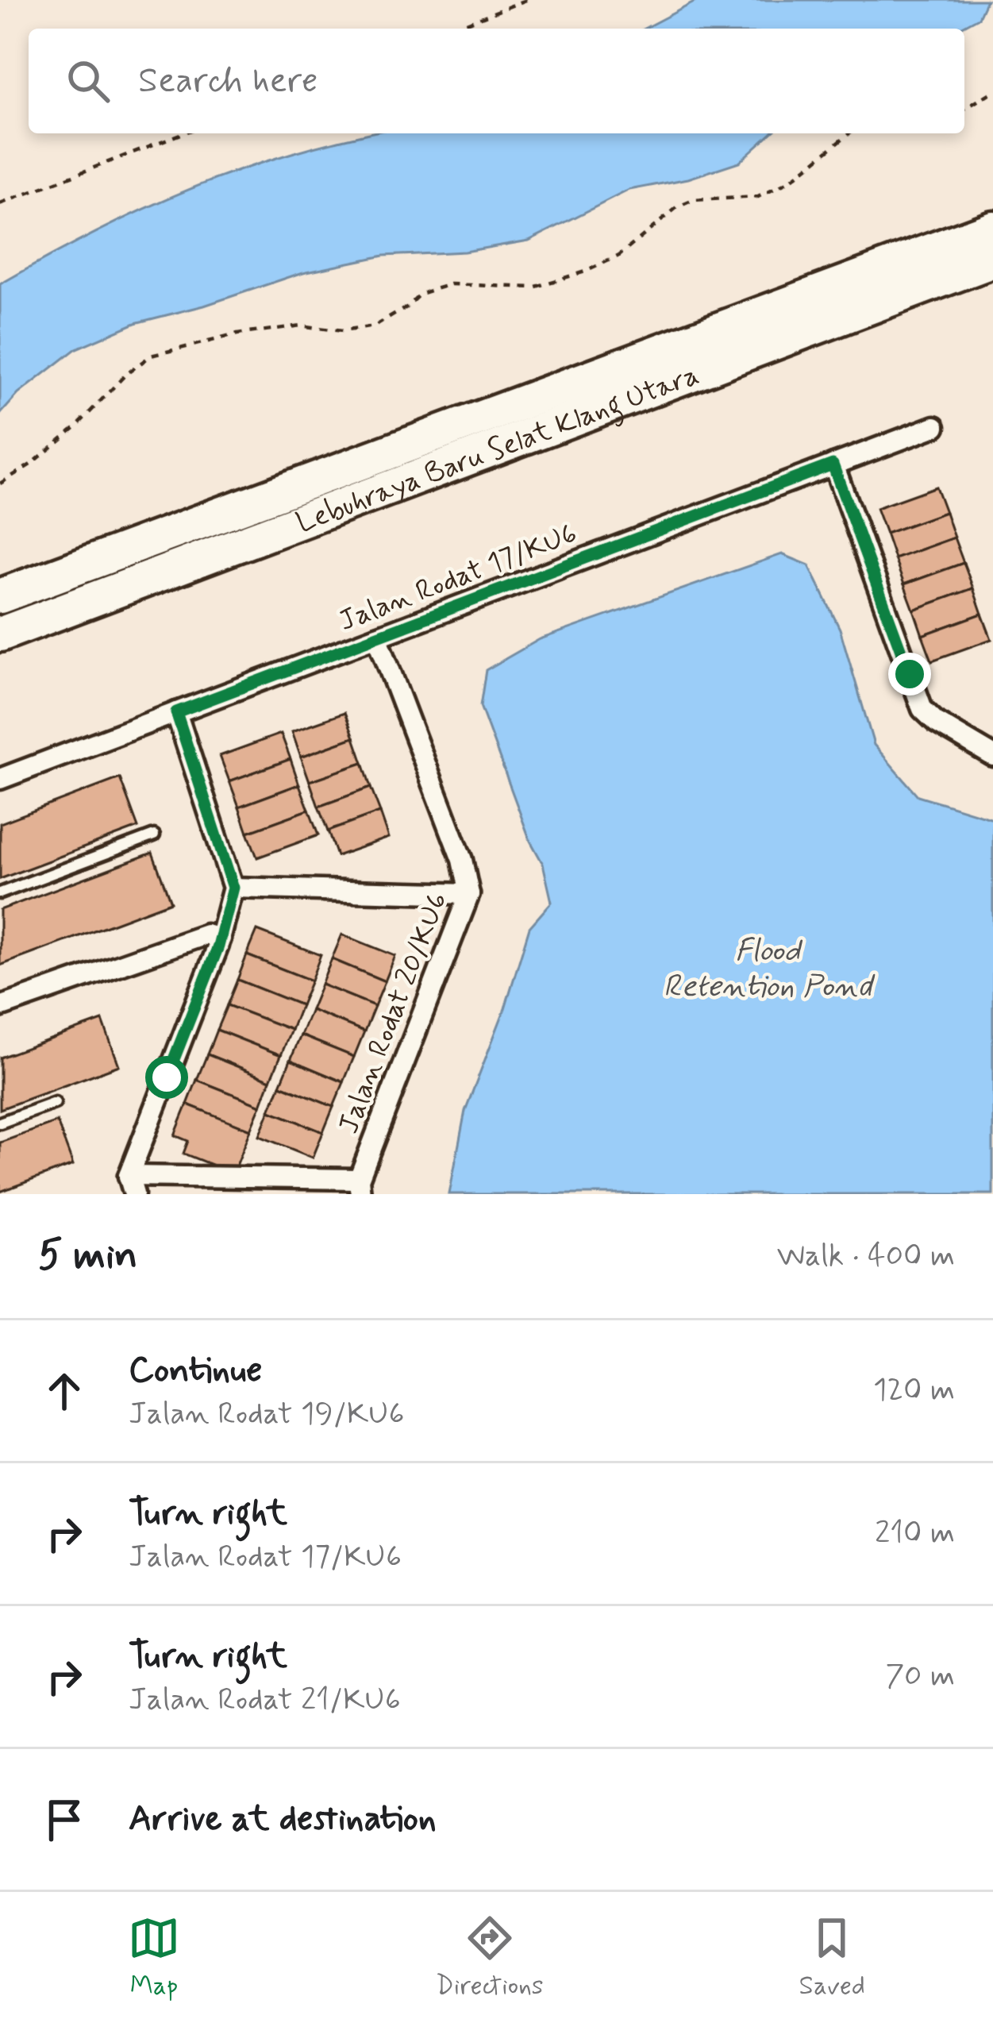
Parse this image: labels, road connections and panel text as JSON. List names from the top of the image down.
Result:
{
  "streets": {
    "highway": ["Lebuhraya Baru Selat Klang Utara"],
    "street": ["Jalan Rodat 17/KU6", "Jalan Rodat 20/KU6"]
  },
  "crossings": [
    ["Jalan Rodat 17/KU6", "Jalan Rodat 20/KU6"]
  ],
  "water": ["Flood Retention Pond"],
  "page": {
    "search": "Search here",
    "heading": ["5 min", "Walk · 400 m"],
    "list": [
      ["Continue", "Jalan Rodat 19/KU6", "120 m"],
      ["Turn right", "Jalan Rodat 17/KU6", "210 m"],
      ["Turn right", "Jalan Rodat 21/KU6", "70 m"],
      "Arrive at destination"
    ],
    "nav": ["Map", "Directions", "Saved"]
  }
}
